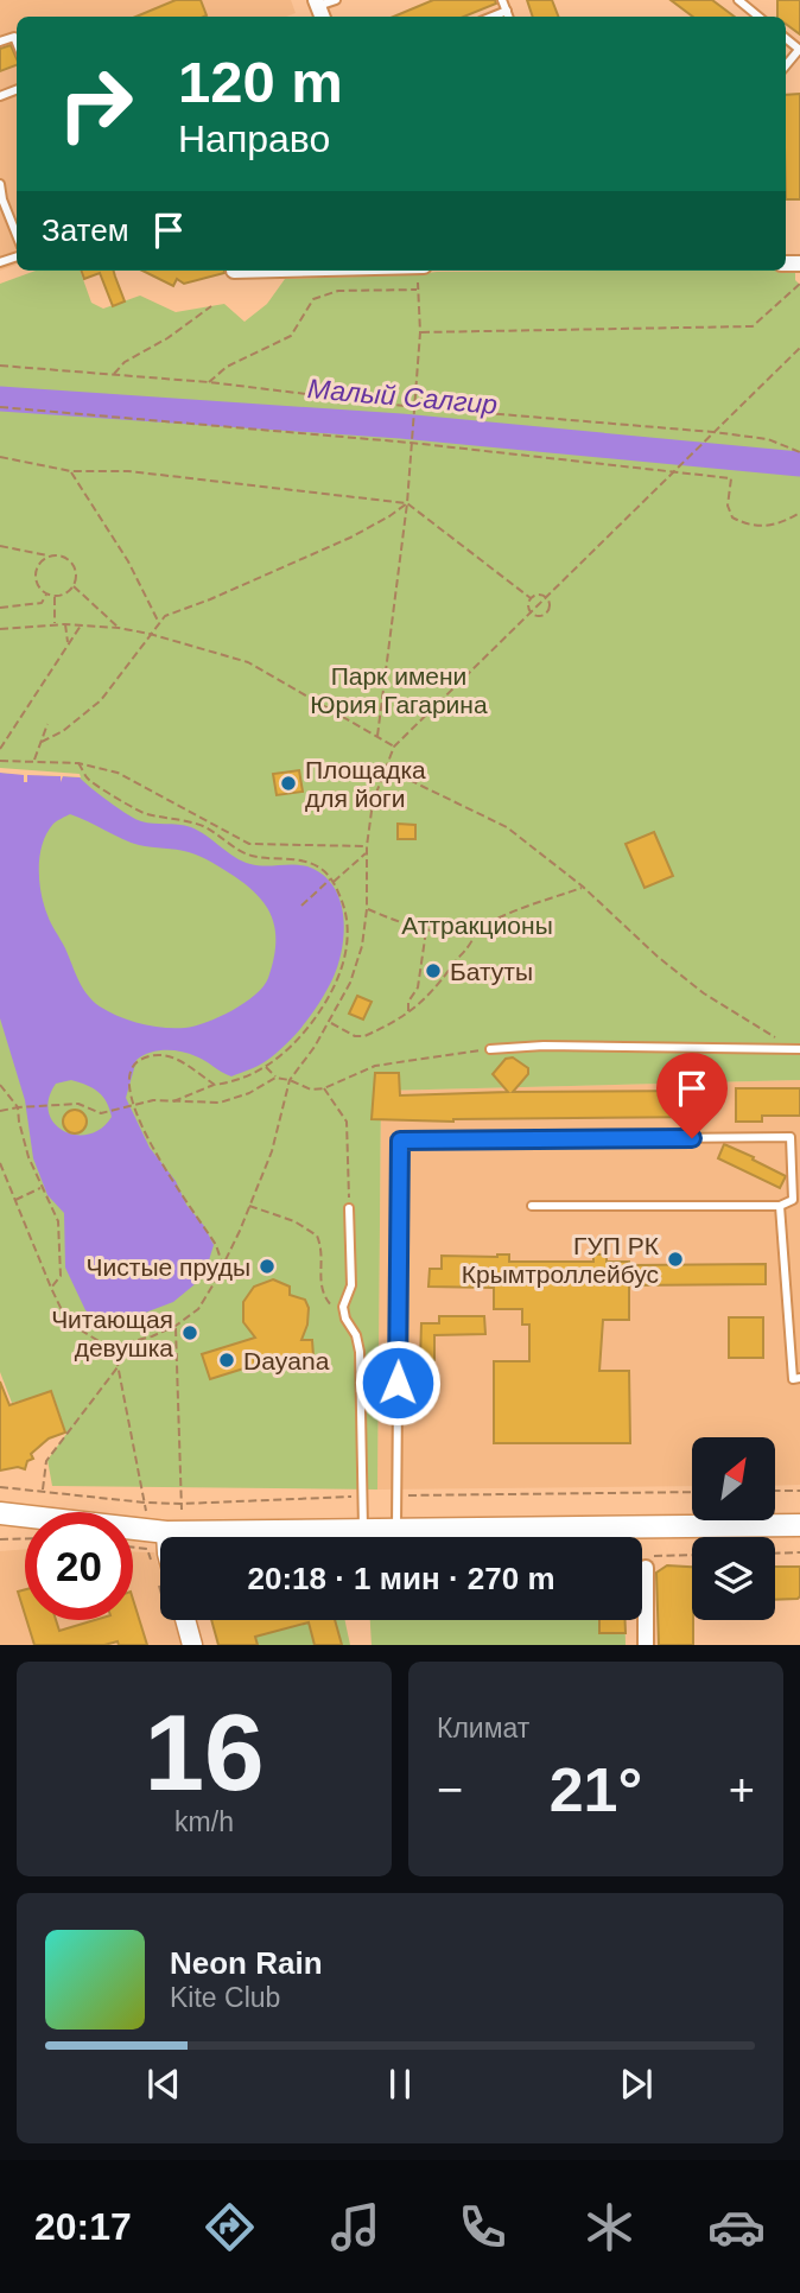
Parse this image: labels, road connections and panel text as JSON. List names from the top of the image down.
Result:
{
  "water": ["Малый Салгир"],
  "parks": ["Парк имени Юрия Гагарина", "Аттракционы"],
  "places": [
    "Площадка для йоги",
    "Батуты",
    "ГУП РК Крымтроллейбус",
    "Чистые пруды",
    "Читающая девушка",
    "Dayana"
  ],
  "north": "top right",
  "page": {
    "turn": ["120 m", "Направо"],
    "then": "Затем",
    "limit": "20",
    "trip": "20:18 · 1 мин · 270 m",
    "tile": [
      ["16", "km/h"],
      "Климат"
    ],
    "heat": ["−", "21°", "+"],
    "song": ["Neon Rain", "Kite Club"],
    "tabs": "20:17"
  }
}
